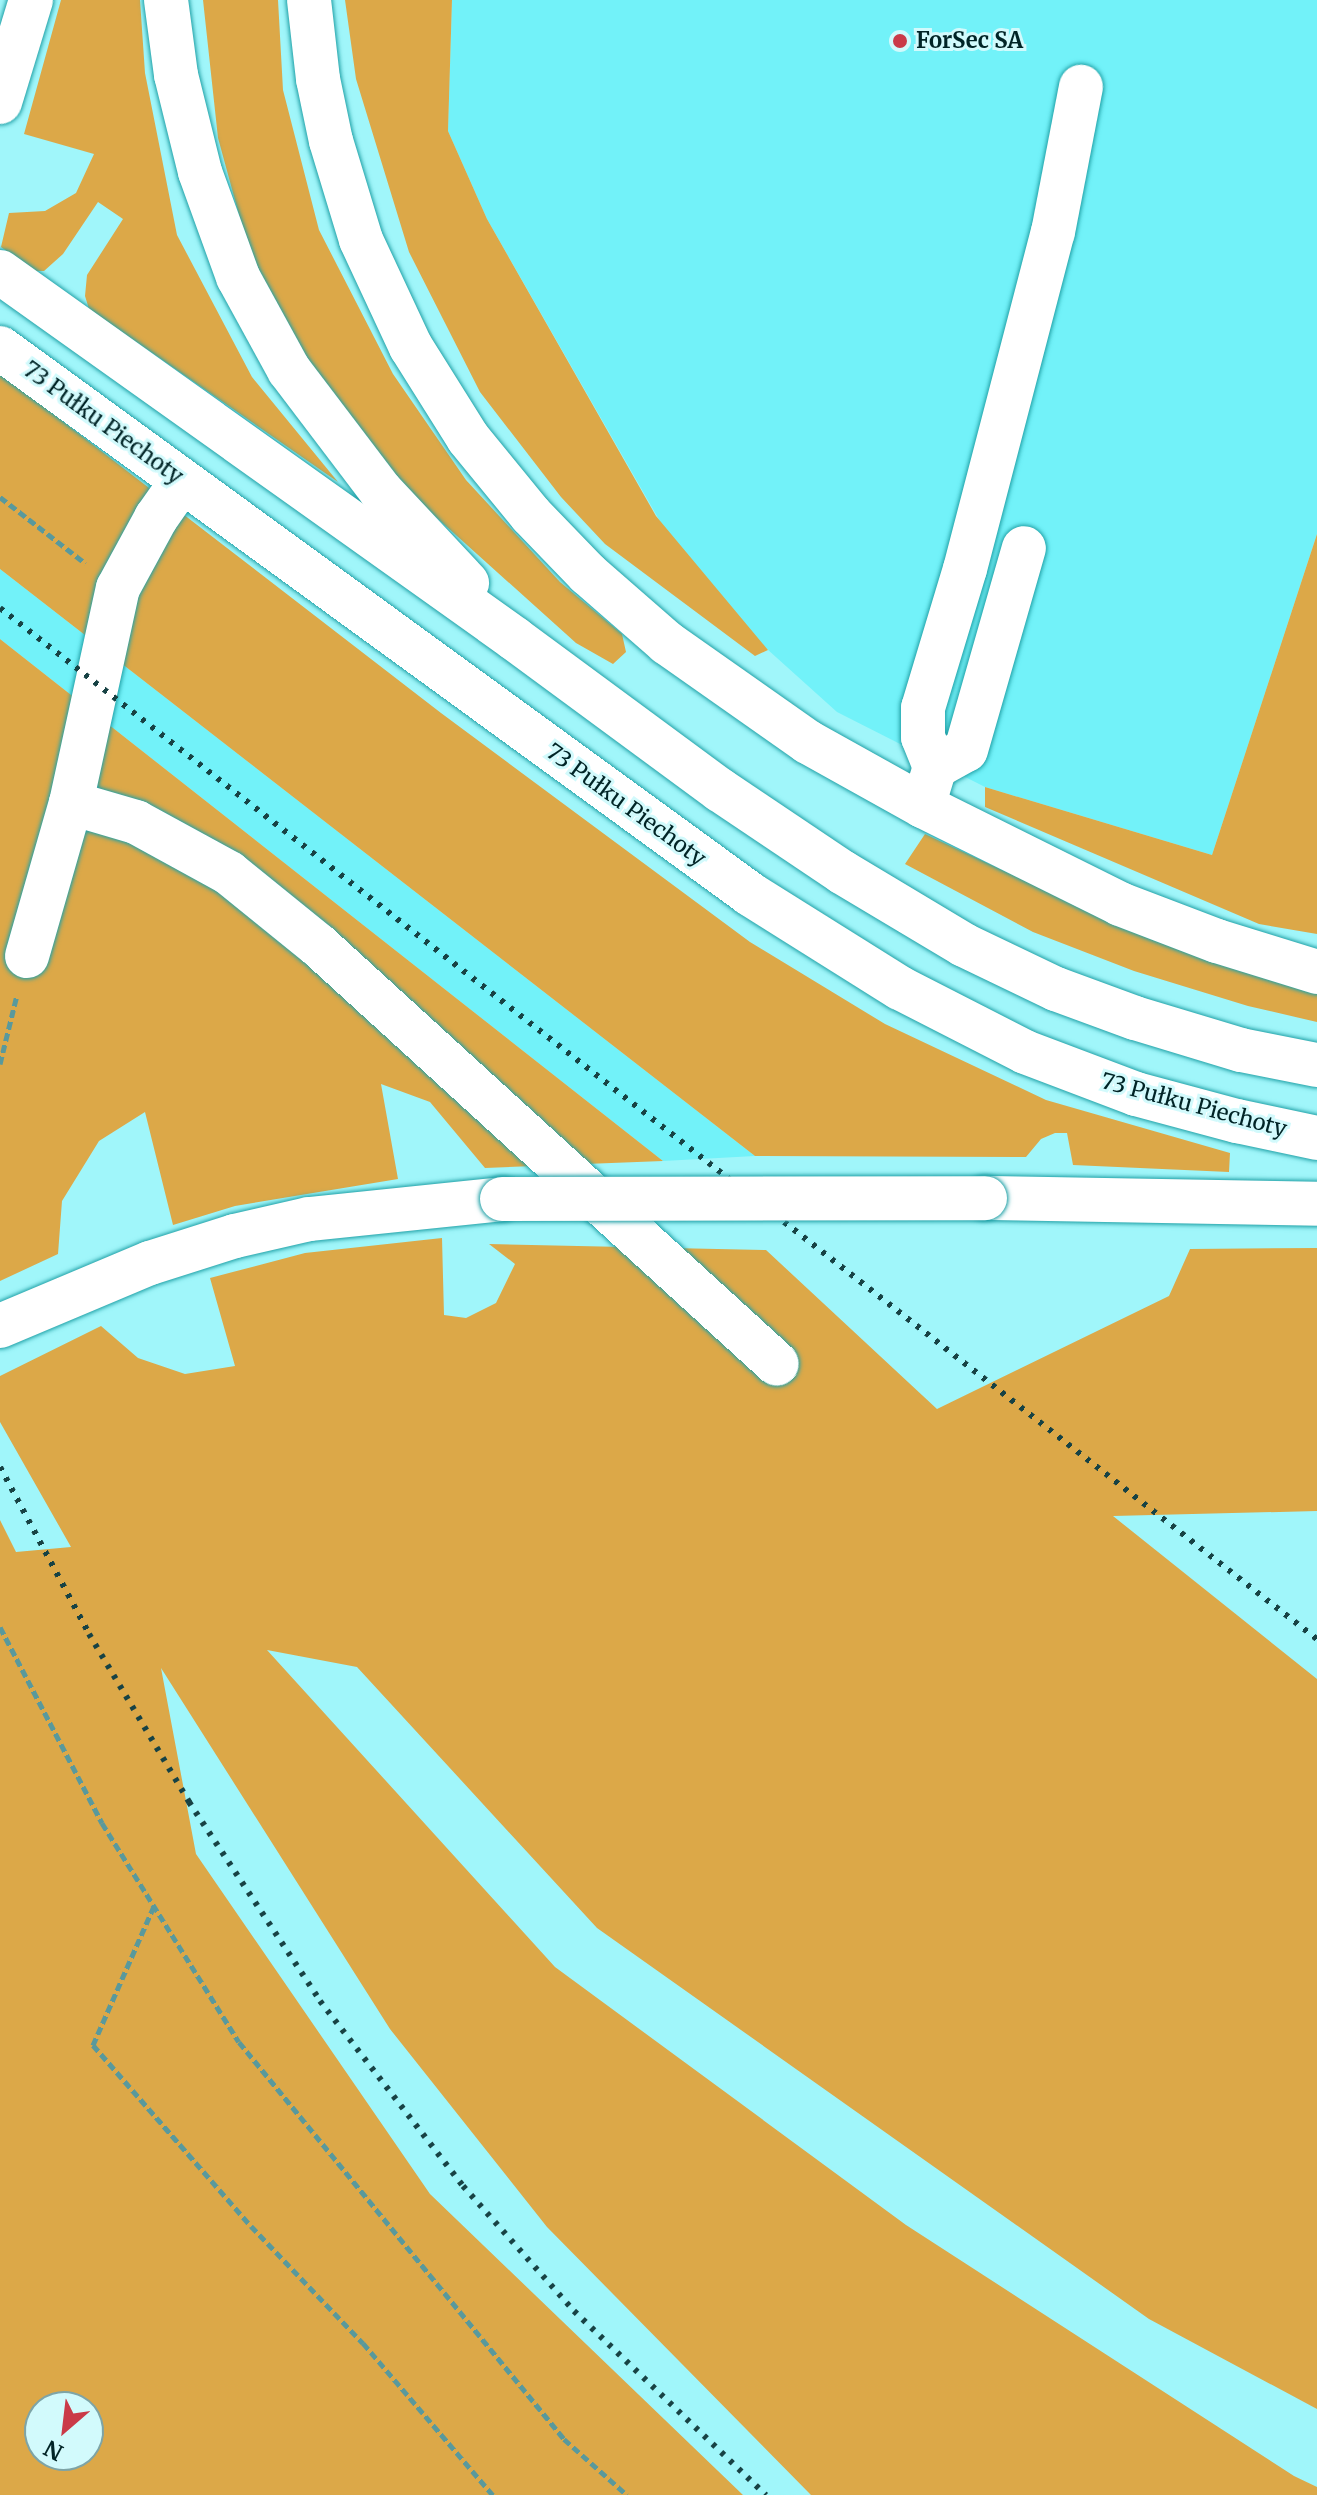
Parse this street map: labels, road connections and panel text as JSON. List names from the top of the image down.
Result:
{
  "streets": {
    "main road": ["73 Pułku Piechoty"]
  },
  "places": ["ForSec SA"],
  "north": "bottom left"
}
